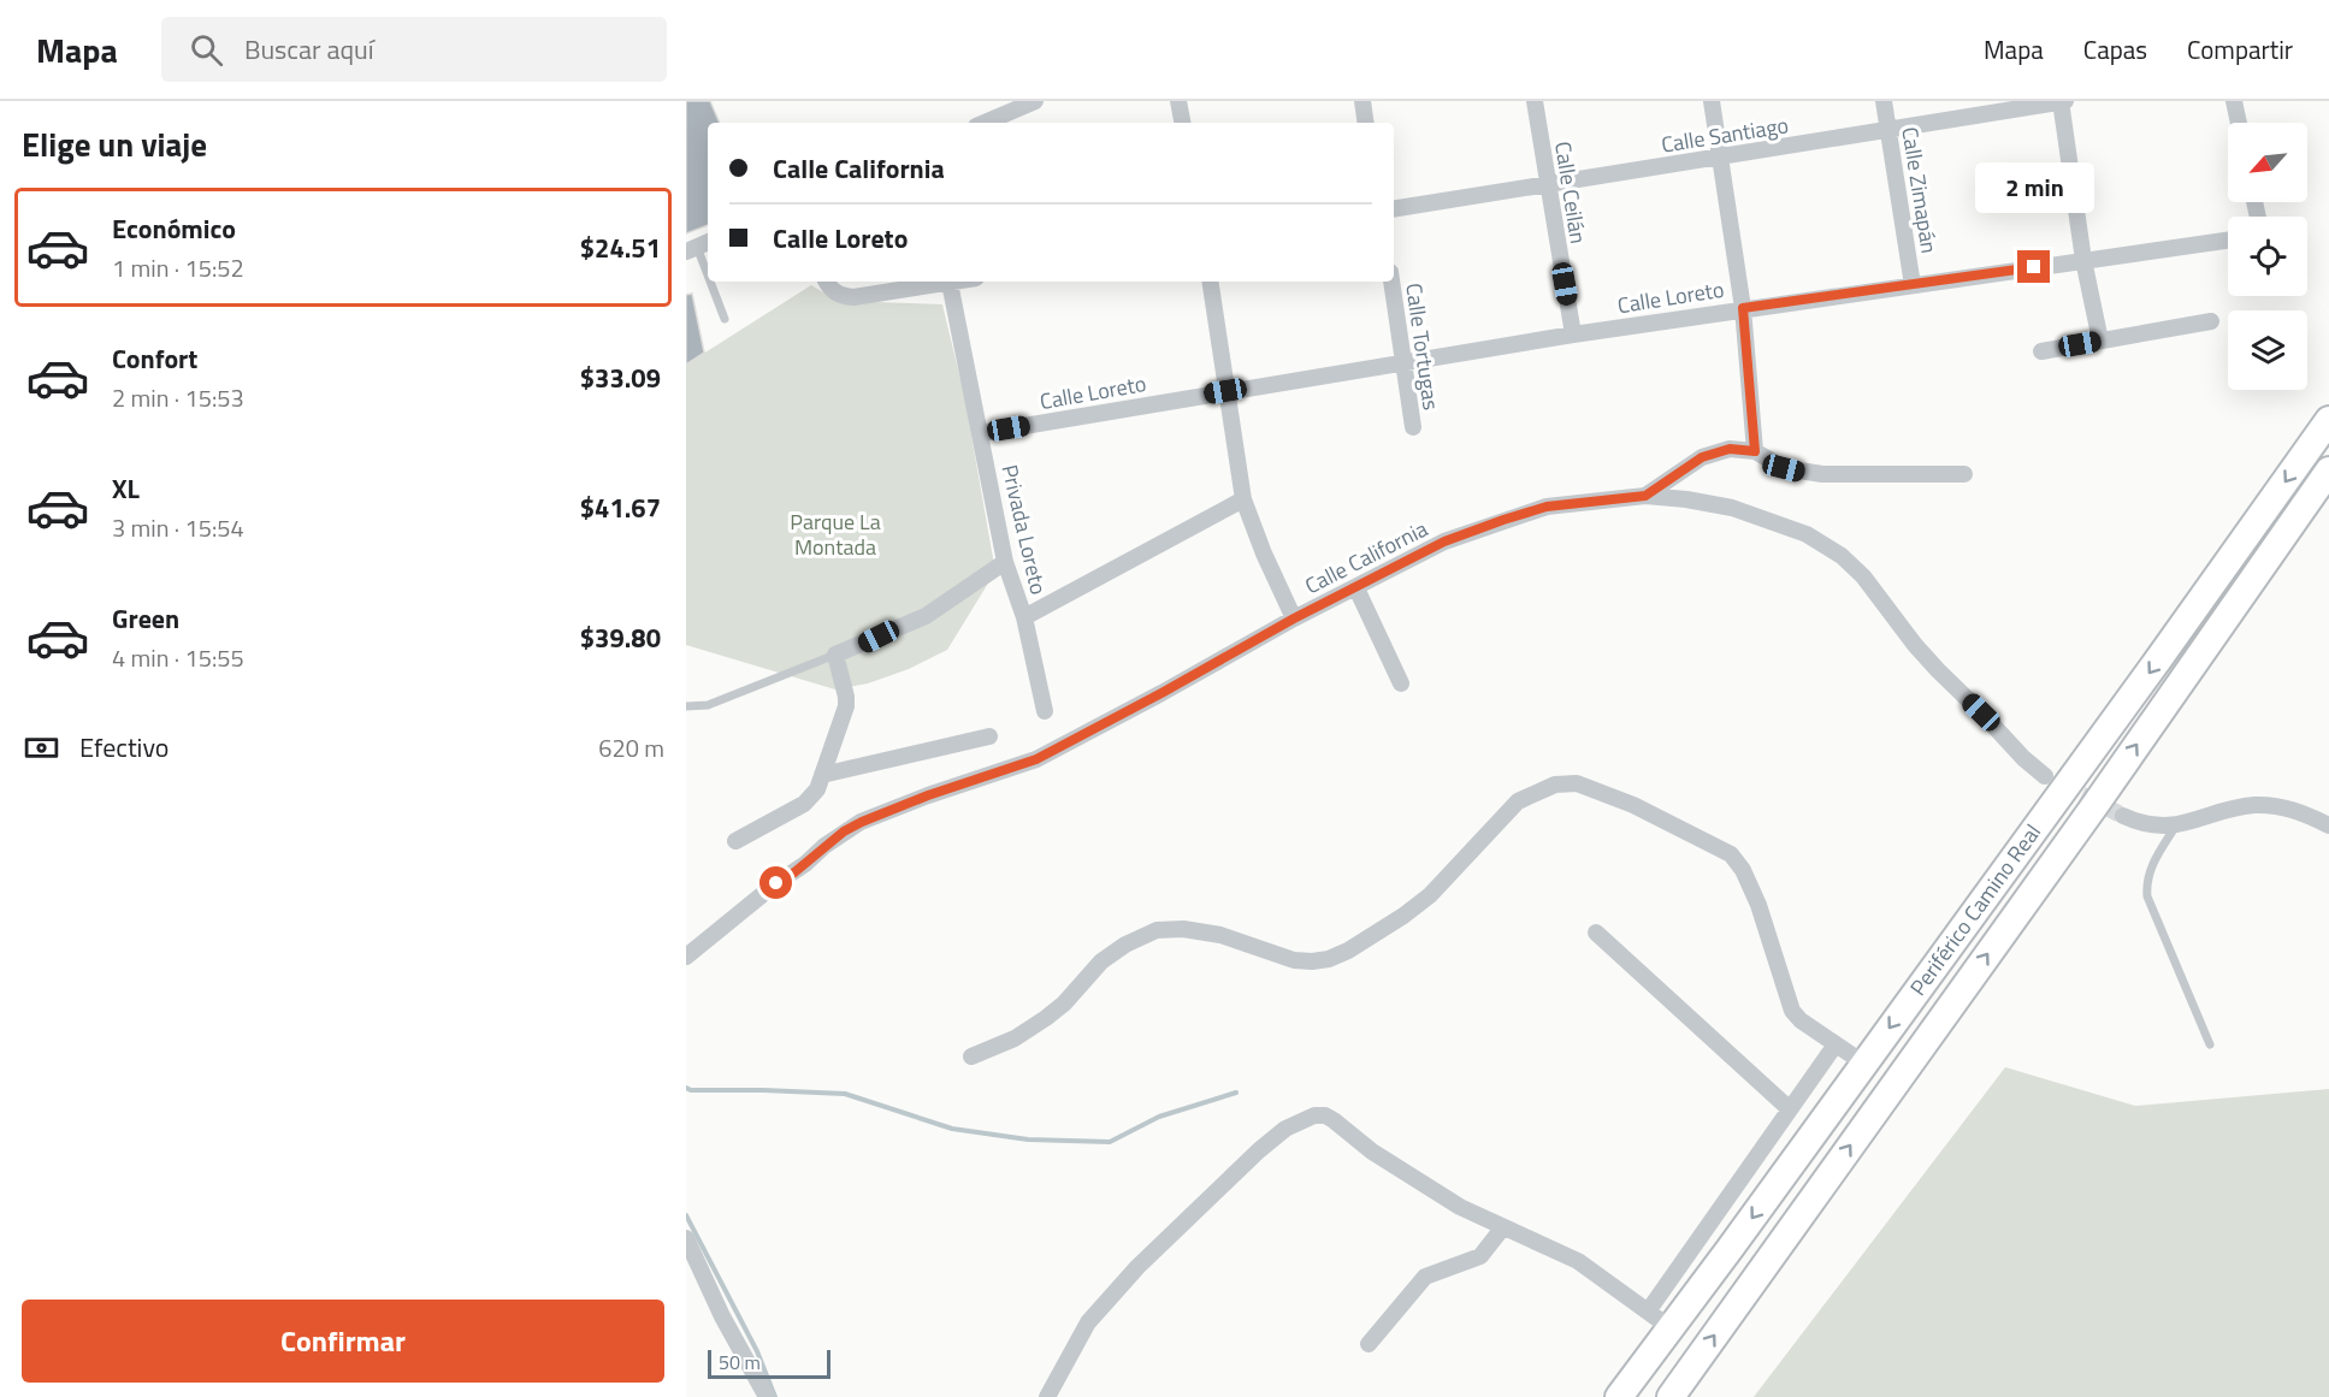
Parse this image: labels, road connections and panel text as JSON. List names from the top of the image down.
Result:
{
  "streets": {
    "highway": ["Periférico Camino Real"],
    "street": [
      "Calle Santiago",
      "Calle Zimapán",
      "Calle Ceilán",
      "Calle Loreto",
      "Calle Tortugas",
      "Privada Loreto",
      "Calle California"
    ]
  },
  "crossings": [
    ["Calle Santiago", "Calle Zimapán"],
    ["Calle Santiago", "Calle Ceilán"],
    ["Calle Zimapán", "Calle Loreto"],
    ["Calle Ceilán", "Calle Loreto"],
    ["Calle Loreto", "Calle Tortugas"],
    ["Calle Loreto", "Privada Loreto"]
  ],
  "parks": ["Parque La Montada"],
  "scale_bar": "50 m",
  "north": "bottom left",
  "page": {
    "header": "Mapa",
    "search": "Buscar aquí",
    "nav": ["Mapa", "Capas", "Compartir"],
    "heading": "Elige un viaje",
    "banner": ["Calle California", "Calle Loreto"],
    "bubble": "2 min",
    "list": [
      {
        "name": "Económico",
        "note": "1 min · 15:52",
        "value": "$24.51"
      },
      {
        "name": "Confort",
        "note": "2 min · 15:53",
        "value": "$33.09"
      },
      {
        "name": "XL",
        "note": "3 min · 15:54",
        "value": "$41.67"
      },
      {
        "name": "Green",
        "note": "4 min · 15:55",
        "value": "$39.80"
      }
    ],
    "pay": ["Efectivo", "620 m"],
    "buttons": "Confirmar",
    "scale": "50 m"
  }
}
